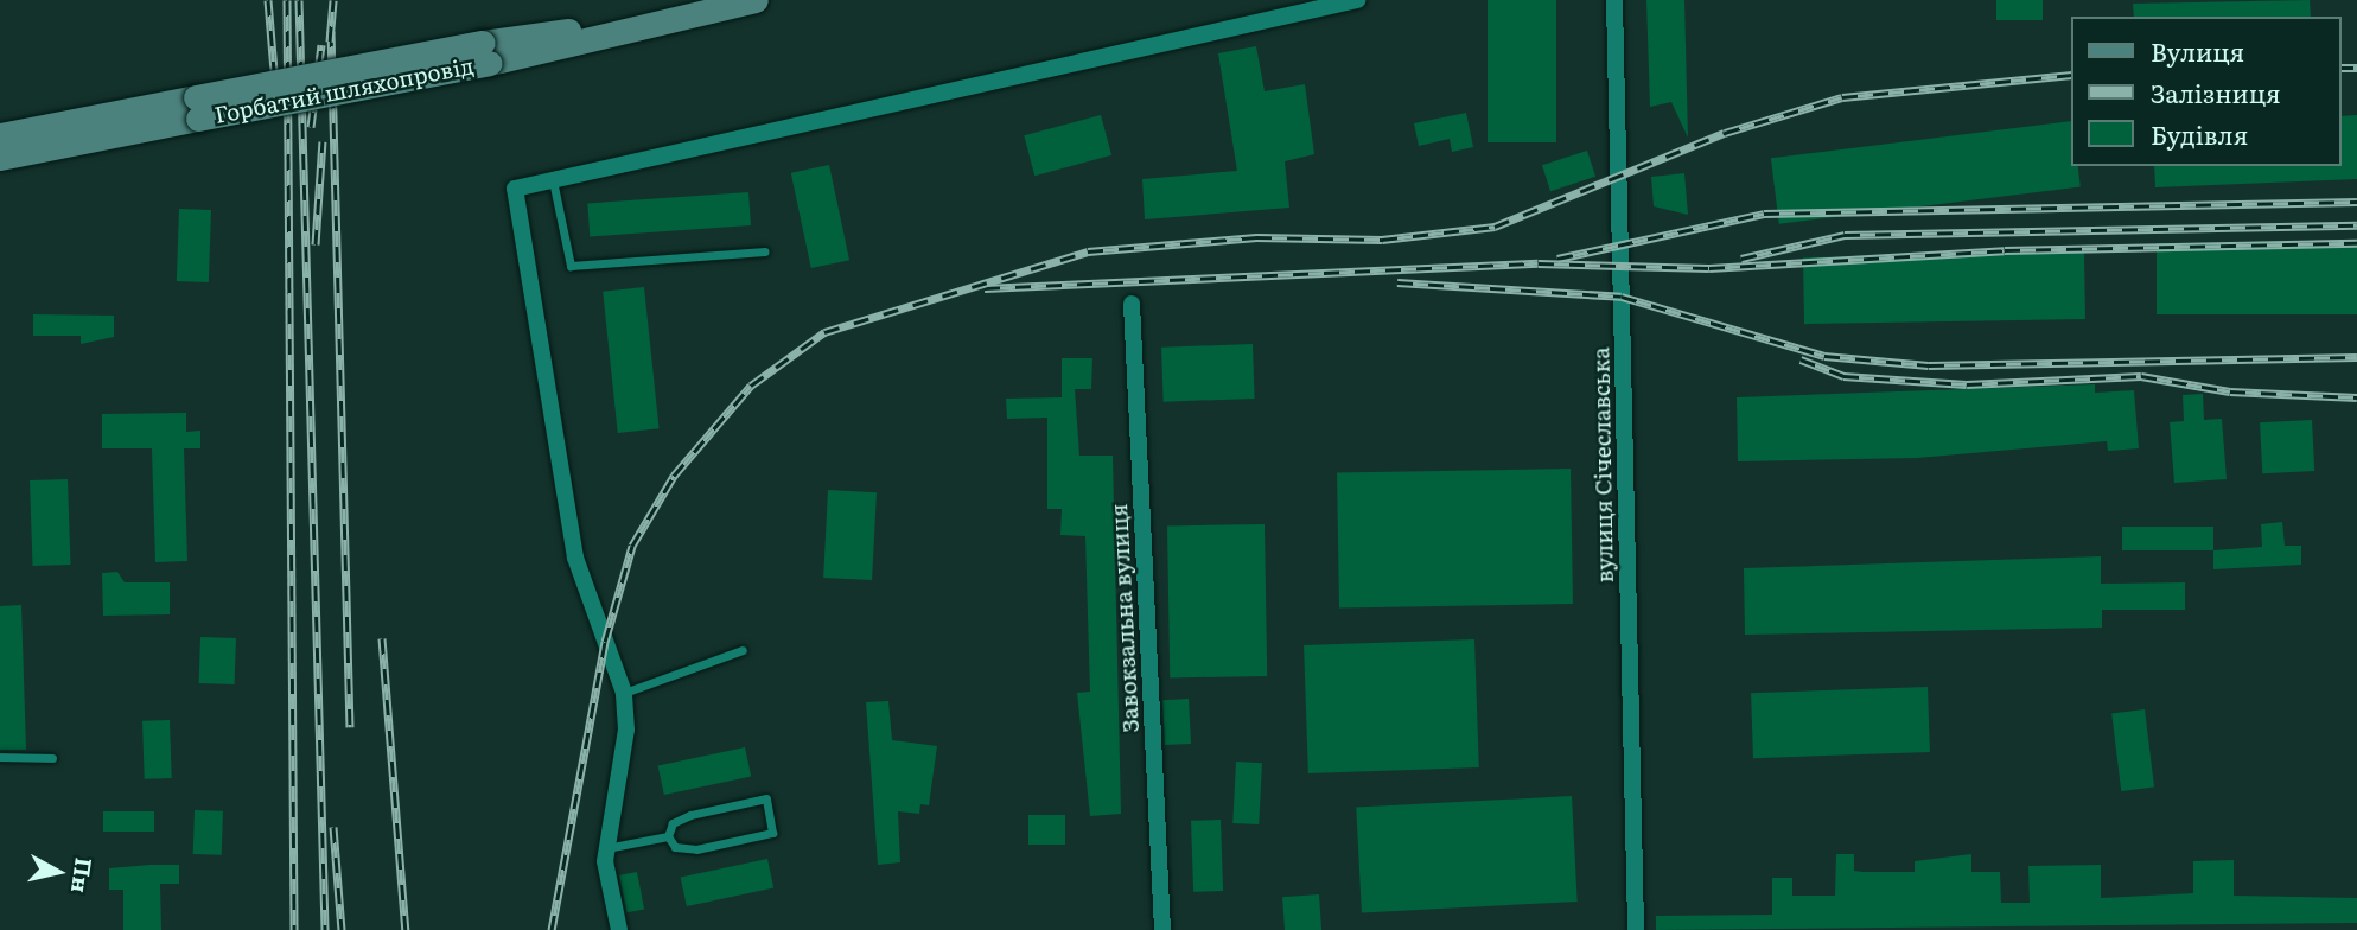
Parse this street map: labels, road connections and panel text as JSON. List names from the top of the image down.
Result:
{
  "streets": {
    "main road": ["Горбатий шляхопровід"],
    "street": ["вулиця Січеславська", "Завокзальна вулиця"]
  },
  "legend": ["Вулиця", "Залізниця", "Будівля"],
  "north": "right"
}
